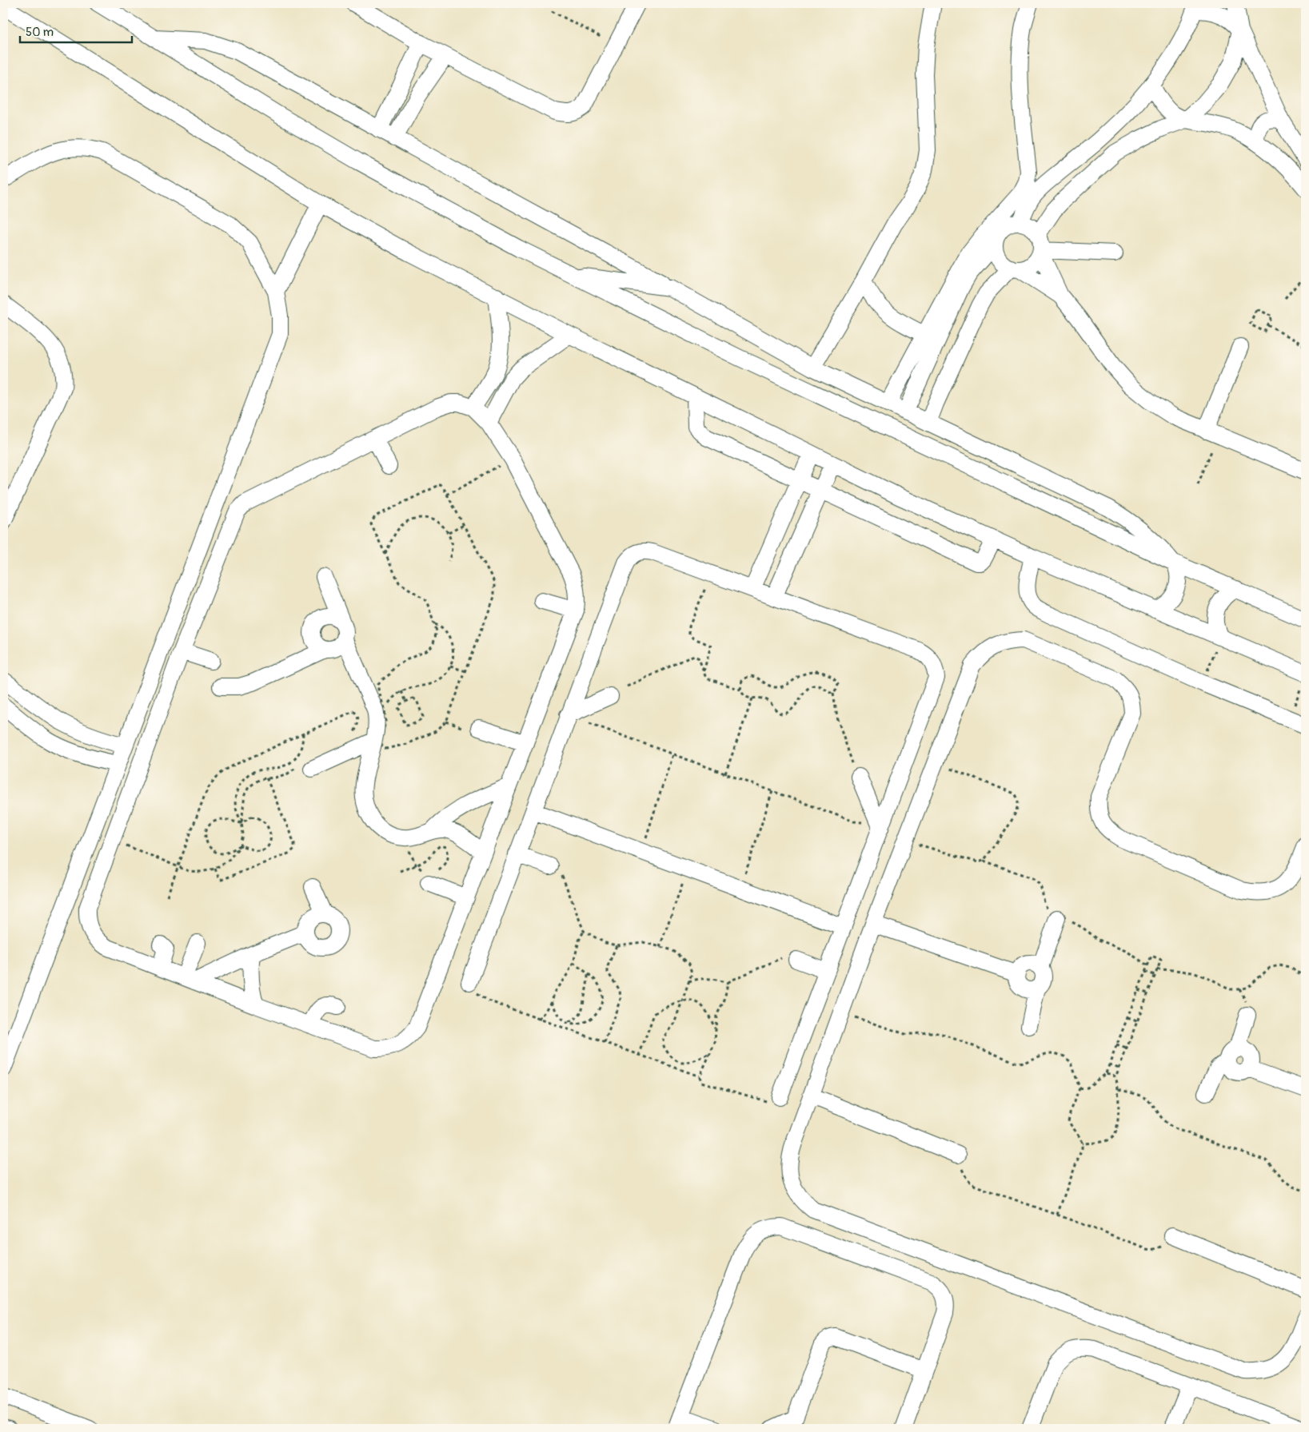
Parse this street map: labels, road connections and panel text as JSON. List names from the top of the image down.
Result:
{
  "scale_bar": "50 m"
}
